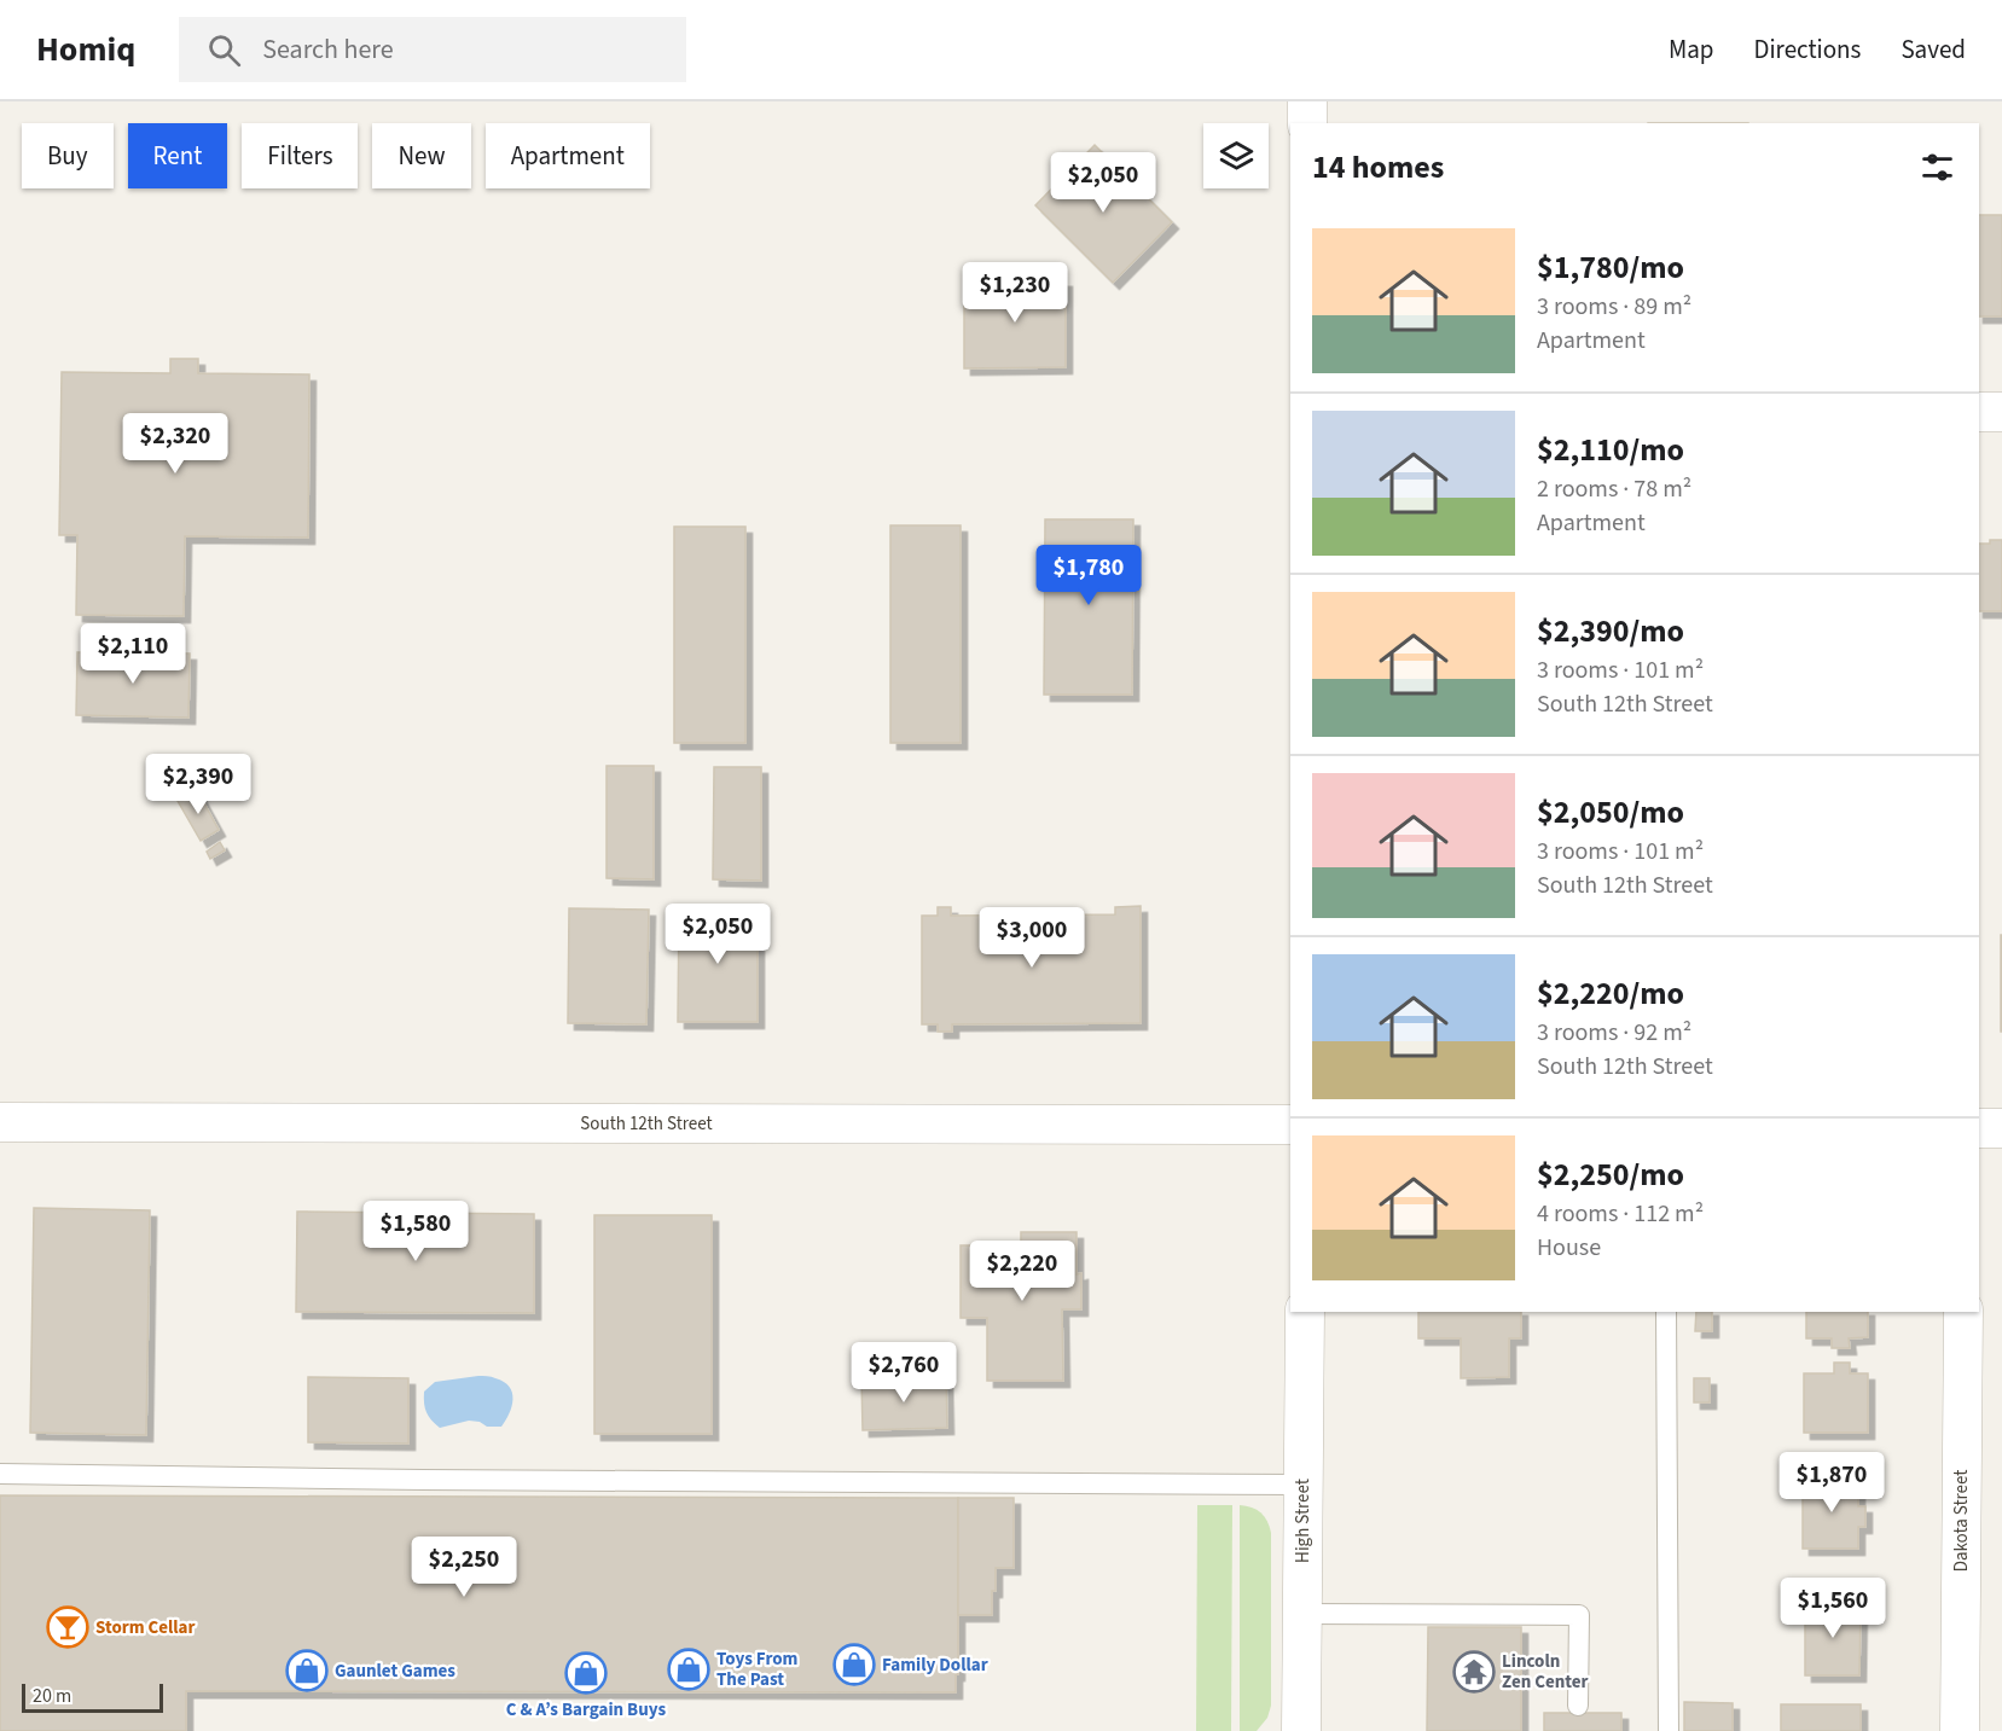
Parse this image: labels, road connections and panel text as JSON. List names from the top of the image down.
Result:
{
  "streets": {
    "street": ["South 12th Street", "High Street", "Dakota Street"]
  },
  "places": {
    "bar": ["Storm Cellar"],
    "shop": [
      "Family Dollar",
      "Toys From The Past",
      "Gaunlet Games",
      "C & A’s Bargain Buys"
    ],
    "temple": ["Lincoln Zen Center"]
  },
  "scale_bar": "20 m",
  "page": {
    "header": "Homiq",
    "search": "Search here",
    "nav": ["Map", "Directions", "Saved"],
    "chip": [
      "Buy",
      "Rent",
      "Filters",
      "New",
      "Apartment"
    ],
    "heading": "14 homes",
    "price": [
      "$2,050",
      "$1,230",
      "$2,320",
      "$1,780",
      "$2,110",
      "$2,390",
      "$2,050",
      "$3,000",
      "$1,580",
      "$2,220",
      "$2,760",
      "$1,870",
      "$2,250",
      "$1,560"
    ],
    "list": [
      {
        "name": "$1,780/mo",
        "note": "3 rooms · 89 m² · Apartment"
      },
      {
        "name": "$2,110/mo",
        "note": "2 rooms · 78 m² · Apartment"
      },
      {
        "name": "$2,390/mo",
        "note": "3 rooms · 101 m² · South 12th Street"
      },
      {
        "name": "$2,050/mo",
        "note": "3 rooms · 101 m² · South 12th Street"
      },
      {
        "name": "$2,220/mo",
        "note": "3 rooms · 92 m² · South 12th Street"
      },
      {
        "name": "$2,250/mo",
        "note": "4 rooms · 112 m² · House"
      }
    ],
    "scale": "20 m"
  }
}
